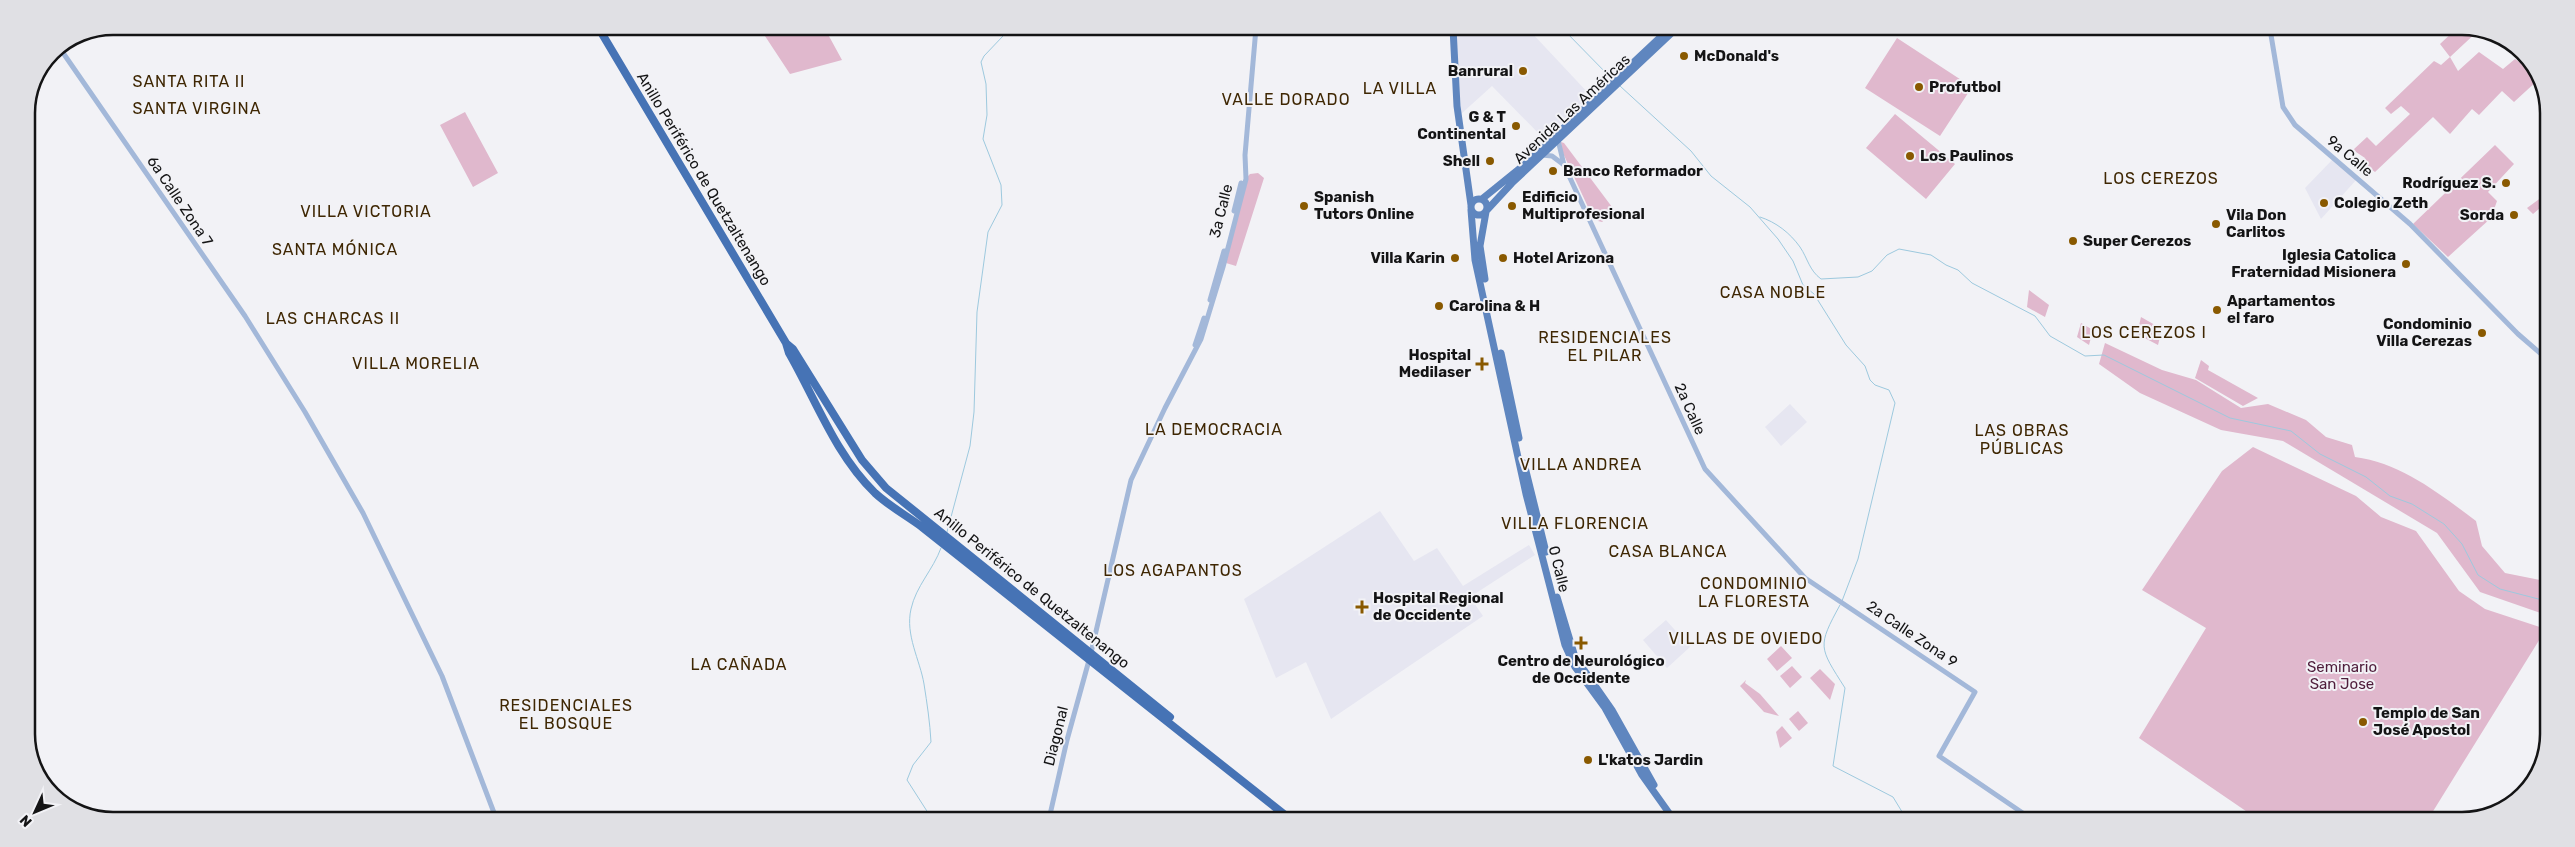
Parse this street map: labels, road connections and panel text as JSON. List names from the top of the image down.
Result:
{
  "streets": {
    "highway": ["Anillo Periférico de Quetzaltenango"],
    "main road": ["Avenida Las Américas", "0 Calle"],
    "street": [
      "9a Calle",
      "6a Calle Zona 7",
      "3a Calle",
      "2a Calle",
      "2a Calle Zona 9",
      "Diagonal"
    ]
  },
  "crossings": [
    ["Avenida Las Américas", "2a Calle"],
    ["Avenida Las Américas", "0 Calle"],
    ["Anillo Periférico de Quetzaltenango", "3a Calle"],
    ["Anillo Periférico de Quetzaltenango", "Diagonal"],
    ["3a Calle", "Diagonal"],
    ["2a Calle", "2a Calle Zona 9"]
  ],
  "districts": [
    "SANTA RITA II",
    "LA VILLA",
    "VALLE DORADO",
    "SANTA VIRGINA",
    "LOS CEREZOS",
    "VILLA VICTORIA",
    "SANTA MÓNICA",
    "CASA NOBLE",
    "LAS CHARCAS II",
    "LOS CEREZOS I",
    "RESIDENCIALES EL PILAR",
    "VILLA MORELIA",
    "LA DEMOCRACIA",
    "LAS OBRAS PÚBLICAS",
    "VILLA ANDREA",
    "VILLA FLORENCIA",
    "CASA BLANCA",
    "LOS AGAPANTOS",
    "CONDOMINIO LA FLORESTA",
    "VILLAS DE OVIEDO",
    "LA CAÑADA",
    "RESIDENCIALES EL BOSQUE"
  ],
  "parks": ["Seminario San Jose"],
  "places": {
    "other": [
      "McDonald's",
      "Banrural",
      "Profutbol",
      "G & T Continental",
      "Los Paulinos",
      "Shell",
      "Banco Reformador",
      "Rodríguez S.",
      "Colegio Zeth",
      "Spanish Tutors Online",
      "Edificio Multiprofesional",
      "Sorda",
      "Vila Don Carlitos",
      "Super Cerezos",
      "Villa Karin",
      "Hotel Arizona",
      "Iglesia Catolica Fraternidad Misionera",
      "Carolina & H",
      "Apartamentos el faro",
      "Condominio Villa Cerezas",
      "Templo de San José Apostol",
      "L'katos Jardin"
    ],
    "health": ["Hospital Medilaser", "Hospital Regional de Occidente", "Centro de Neurológico de Occidente"]
  },
  "north": "bottom left"
}
